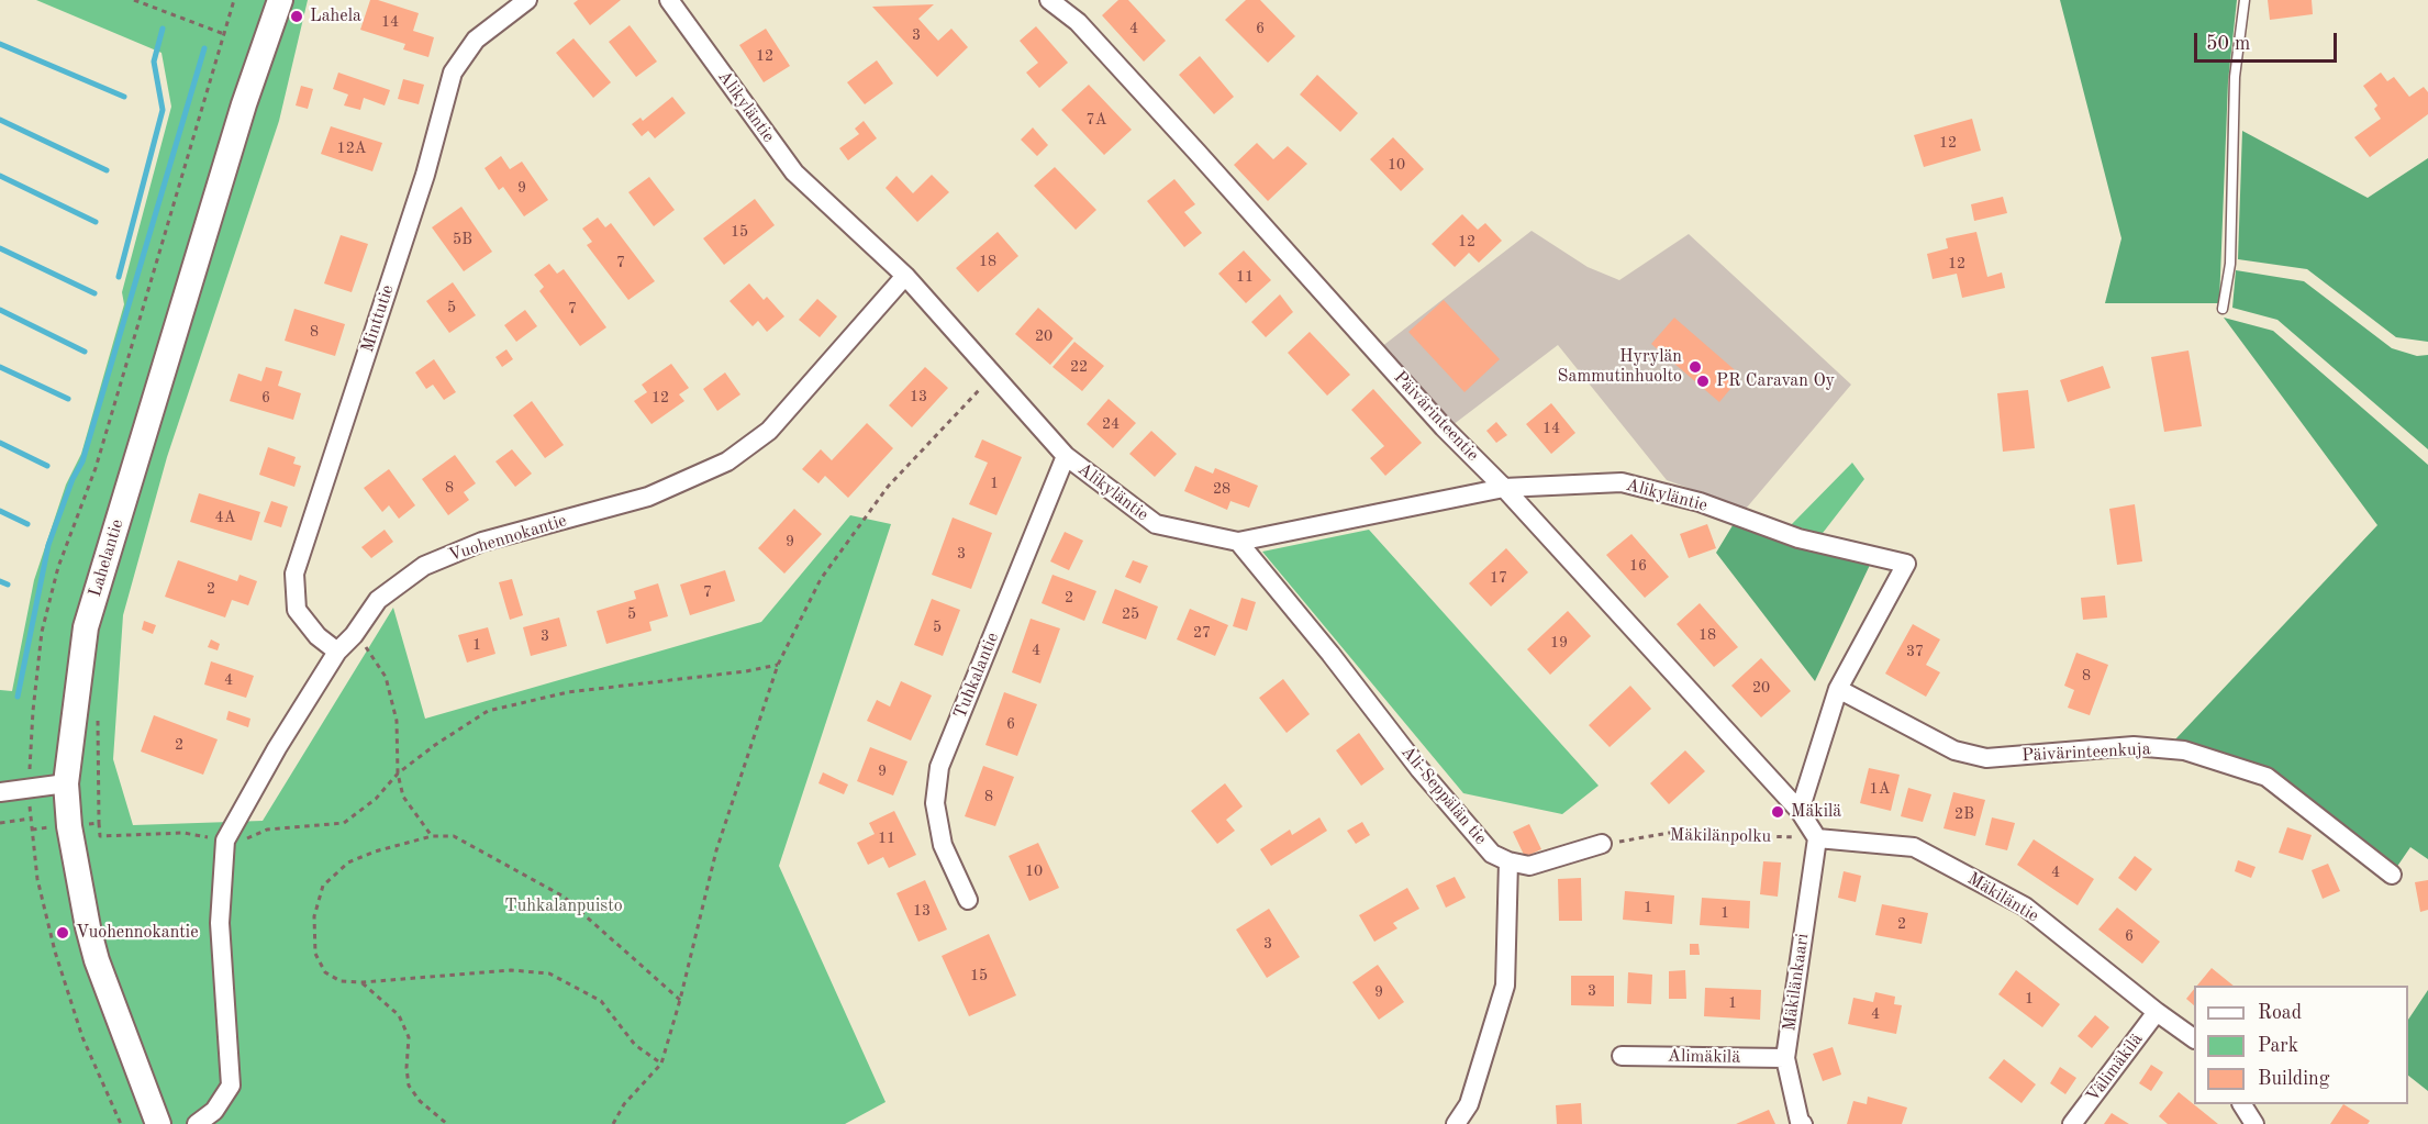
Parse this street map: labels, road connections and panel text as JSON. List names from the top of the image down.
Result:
{
  "streets": {
    "main road": ["Lahelantie"],
    "street": [
      "Alikyläntie",
      "Minttutie",
      "Päivärinteentie",
      "Vuohennokantie",
      "Tuhkalantie",
      "Päivärinteenkuja",
      "Ali-Seppälän tie",
      "Mäkiläntie",
      "Mäkilänkaari",
      "Alimäkilä",
      "Välimäkilä"
    ],
    "path": ["Mäkilänpolku"]
  },
  "crossings": [
    ["Alikyläntie", "Päivärinteentie"],
    ["Alikyläntie", "Vuohennokantie"],
    ["Alikyläntie", "Tuhkalantie"],
    ["Alikyläntie", "Päivärinteenkuja"],
    ["Alikyläntie", "Ali-Seppälän tie"],
    ["Minttutie", "Vuohennokantie"],
    ["Päivärinteentie", "Mäkilänpolku"],
    ["Päivärinteentie", "Mäkiläntie"],
    ["Päivärinteentie", "Mäkilänkaari"],
    ["Mäkilänpolku", "Mäkiläntie"],
    ["Mäkilänpolku", "Mäkilänkaari"],
    ["Mäkiläntie", "Mäkilänkaari"],
    ["Mäkiläntie", "Välimäkilä"],
    ["Mäkilänkaari", "Alimäkilä"]
  ],
  "parks": ["Tuhkalanpuisto"],
  "places": [
    "Lahela",
    "Hyrylän Sammutinhuolto",
    "PR Caravan Oy",
    "Mäkilä",
    "Vuohennokantie"
  ],
  "house_numbers": [
    "14",
    "4",
    "6",
    "3",
    "12",
    "7A",
    "12",
    "12A",
    "10",
    "9",
    "15",
    "5B",
    "12",
    "18",
    "7",
    "12",
    "11",
    "5",
    "7",
    "8",
    "20",
    "22",
    "13",
    "6",
    "12",
    "24",
    "14",
    "1",
    "8",
    "28",
    "4A",
    "9",
    "3",
    "16",
    "17",
    "2",
    "7",
    "2",
    "5",
    "25",
    "5",
    "27",
    "18",
    "3",
    "19",
    "1",
    "4",
    "37",
    "8",
    "4",
    "20",
    "6",
    "2",
    "9",
    "1A",
    "8",
    "2B",
    "11",
    "10",
    "4",
    "1",
    "13",
    "1",
    "2",
    "6",
    "3",
    "15",
    "3",
    "9",
    "1",
    "1",
    "4"
  ],
  "legend": ["Road", "Park", "Building"],
  "scale_bar": "50 m"
}
